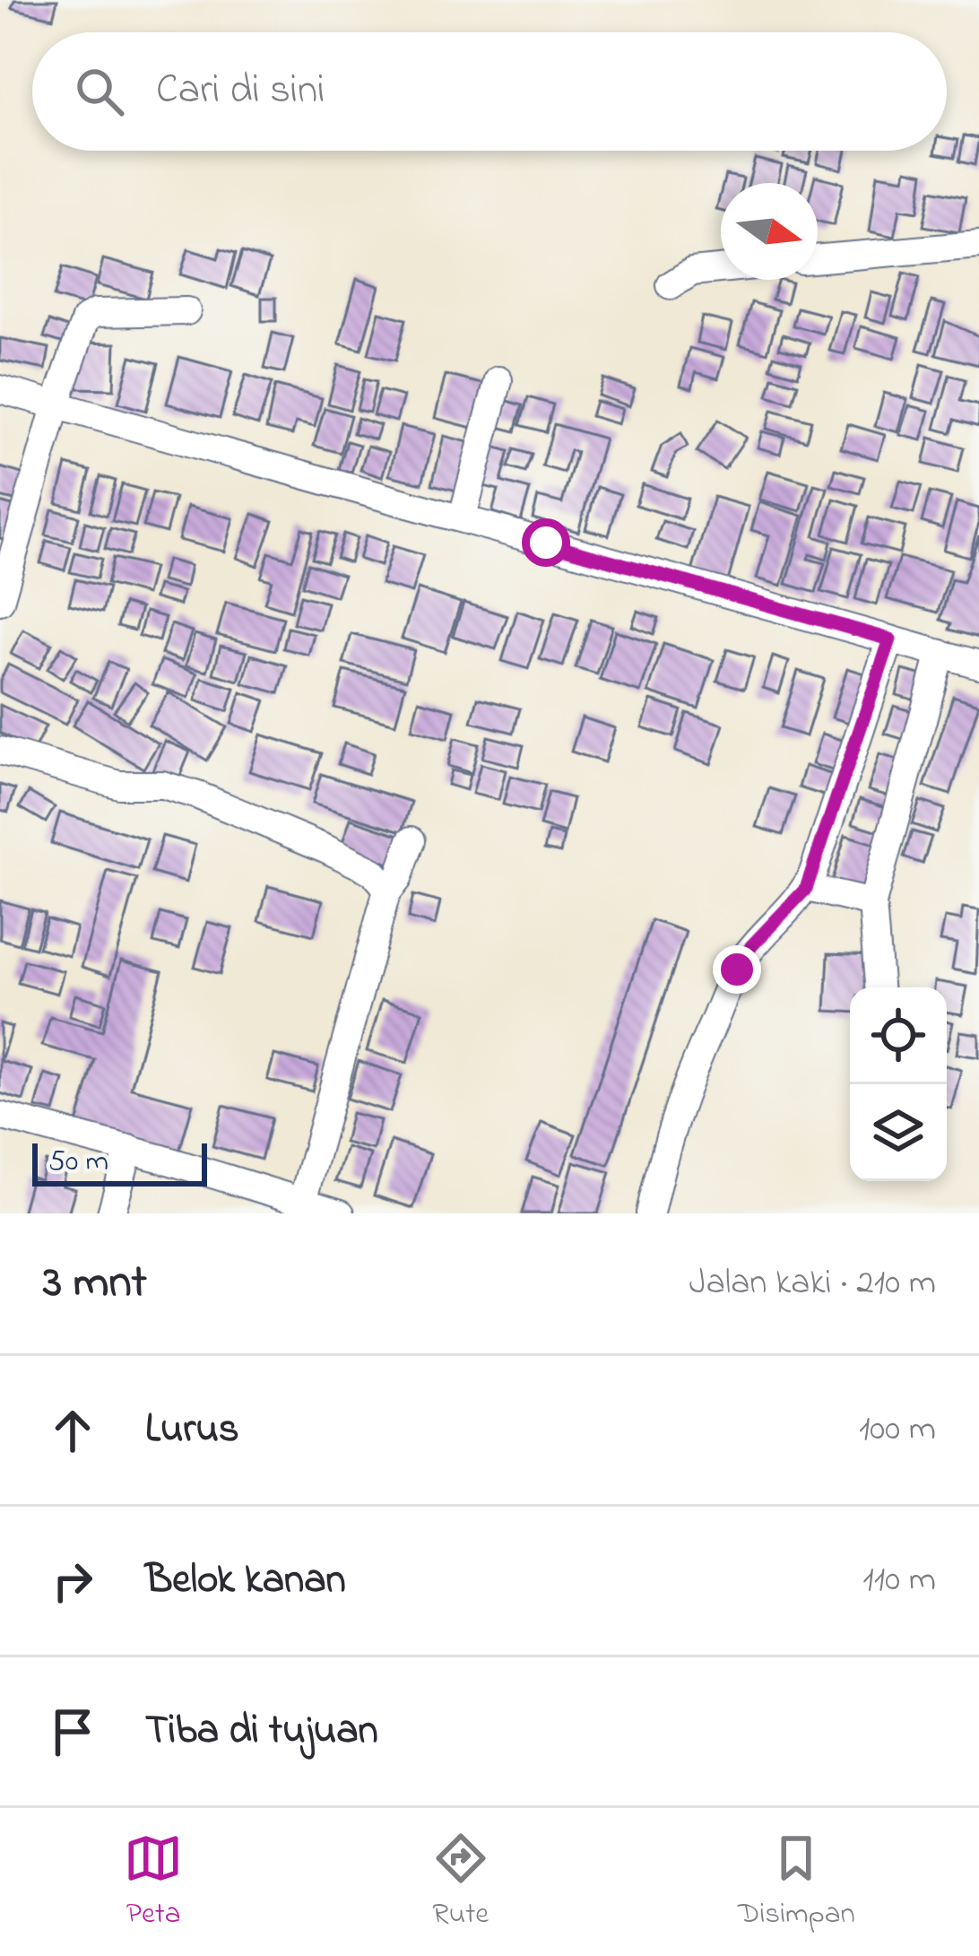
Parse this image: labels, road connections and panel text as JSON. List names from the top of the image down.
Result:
{
  "scale_bar": "50 m",
  "north": "right",
  "page": {
    "search": "Cari di sini",
    "scale": "50 m",
    "heading": ["3 mnt", "Jalan kaki · 210 m"],
    "list": [
      ["Lurus", "100 m"],
      ["Belok kanan", "110 m"],
      "Tiba di tujuan"
    ],
    "nav": ["Peta", "Rute", "Disimpan"]
  }
}
